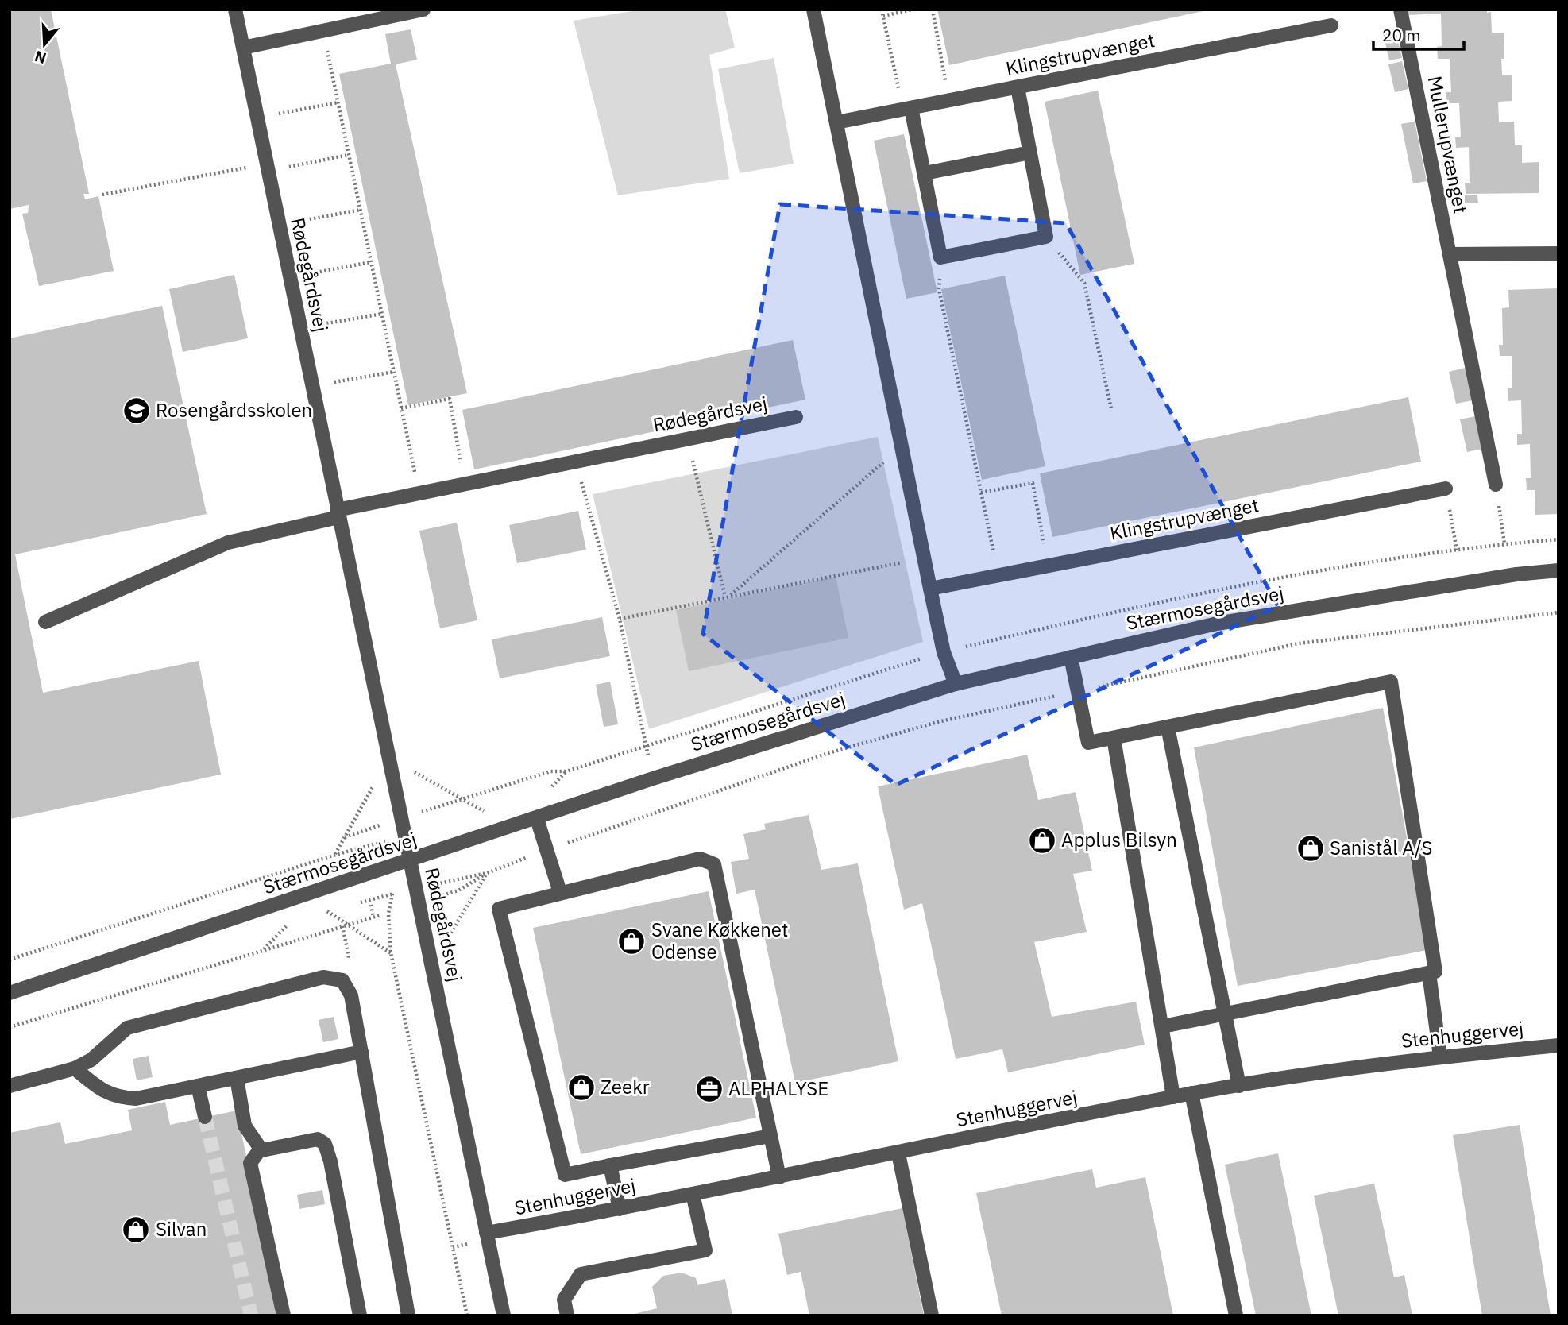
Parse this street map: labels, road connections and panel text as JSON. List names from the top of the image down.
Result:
{
  "streets": {
    "street": [
      "Klingstrupvænget",
      "Mullerupvænget",
      "Rødegårdsvej",
      "Stærmosegårdsvej",
      "Stenhuggervej"
    ]
  },
  "crossings": [
    ["Rødegårdsvej", "Stærmosegårdsvej"],
    ["Rødegårdsvej", "Stenhuggervej"]
  ],
  "places": {
    "school or university": ["Rosengårdsskolen"],
    "shop": [
      "Applus Bilsyn",
      "Sanistål A/S",
      "Svane Køkkenet Odense",
      "Zeekr",
      "Silvan"
    ],
    "office": ["ALPHALYSE"]
  },
  "scale_bar": "20 m",
  "north": "bottom"
}
